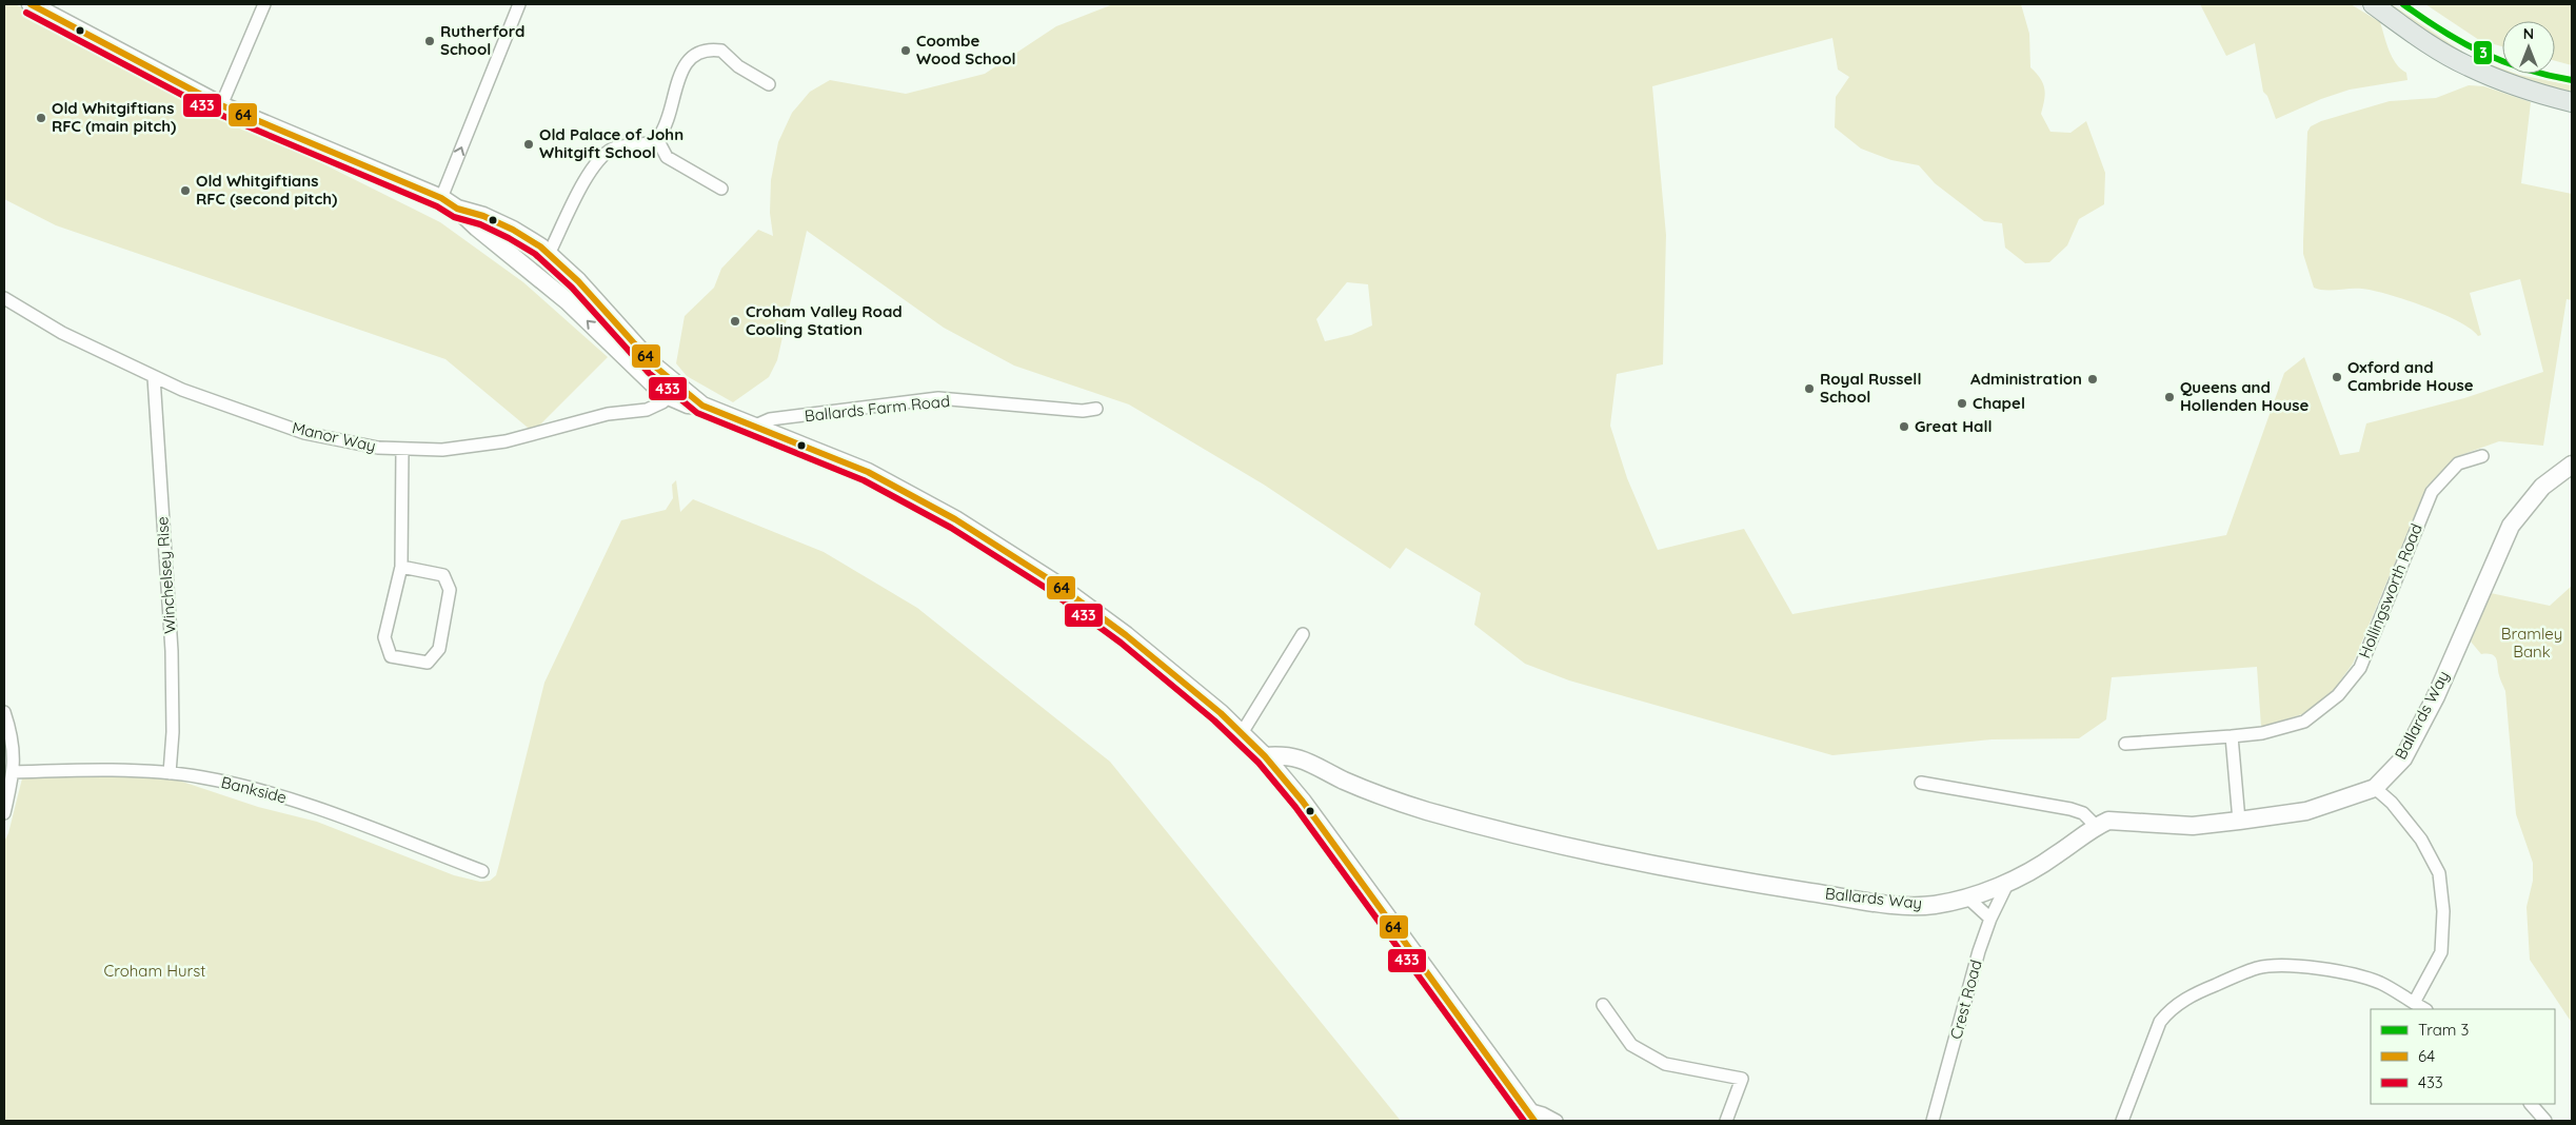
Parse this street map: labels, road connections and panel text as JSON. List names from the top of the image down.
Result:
{
  "streets": {
    "street": [
      "Ballards Farm Road",
      "Manor Way",
      "Winchelsey Rise",
      "Hollingsworth Road",
      "Ballards Way",
      "Bankside",
      "Crest Road"
    ]
  },
  "crossings": [
    ["Manor Way", "Winchelsey Rise"],
    ["Winchelsey Rise", "Bankside"],
    ["Ballards Way", "Crest Road"]
  ],
  "parks": ["Bramley Bank", "Croham Hurst"],
  "places": [
    "Rutherford School",
    "Coombe Wood School",
    "Old Whitgiftians RFC (main pitch)",
    "Old Palace of John Whitgift School",
    "Old Whitgiftians RFC (second pitch)",
    "Croham Valley Road Cooling Station",
    "Oxford and Cambride House",
    "Administration",
    "Royal Russell School",
    "Queens and Hollenden House",
    "Chapel",
    "Great Hall"
  ],
  "lines": ["tram line 3", "transit line 64", "transit line 433"],
  "legend": ["Tram 3", "64", "433"],
  "north": "top"
}
